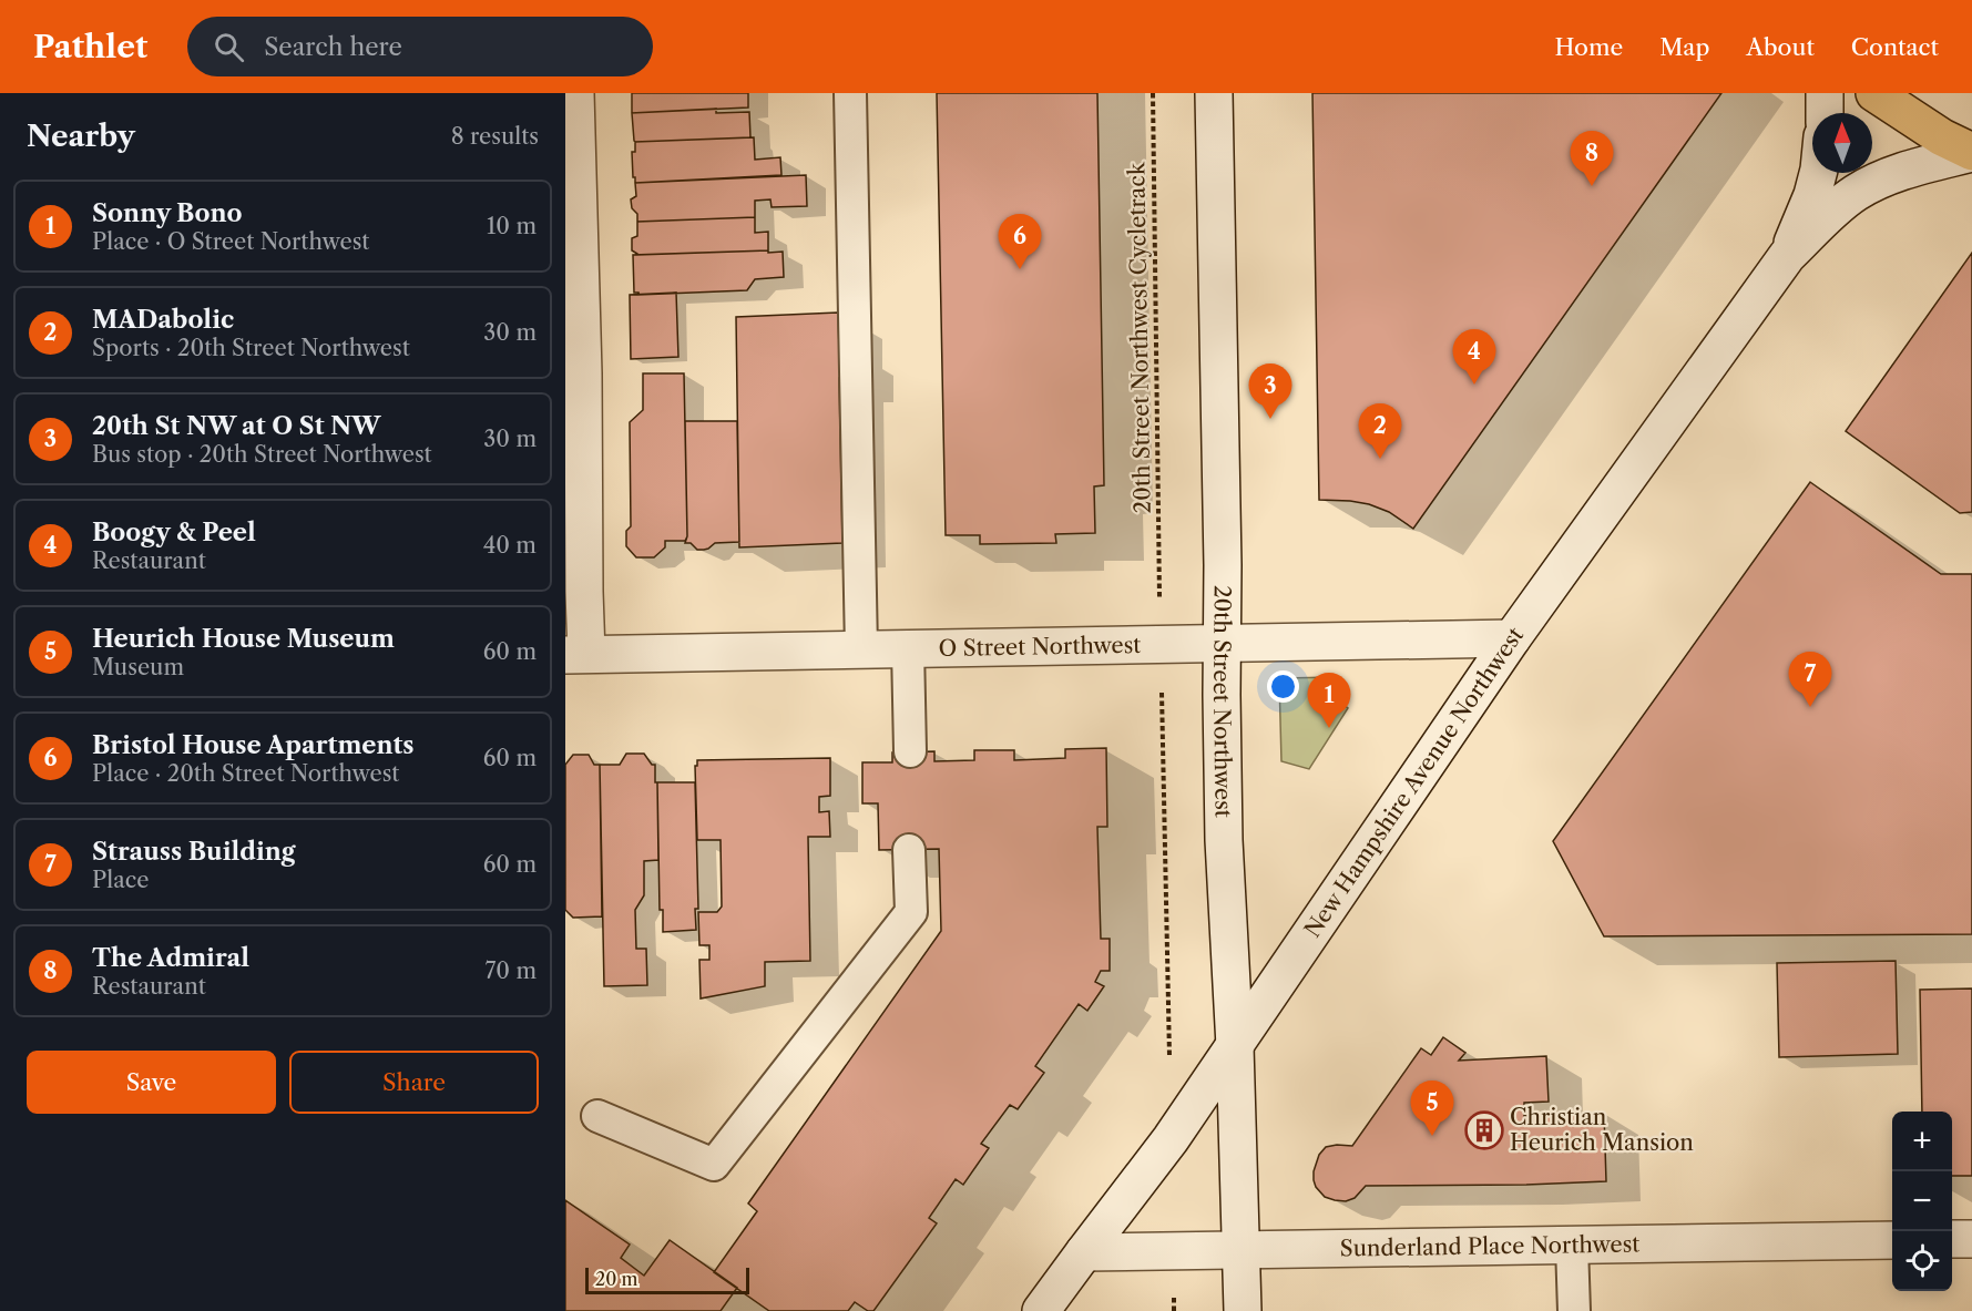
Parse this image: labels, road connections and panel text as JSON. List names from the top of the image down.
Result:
{
  "streets": {
    "street": [
      "O Street Northwest",
      "20th Street Northwest",
      "New Hampshire Avenue Northwest",
      "Sunderland Place Northwest"
    ],
    "path": ["20th Street Northwest Cycletrack"]
  },
  "crossings": [
    ["O Street Northwest", "20th Street Northwest"],
    ["O Street Northwest", "New Hampshire Avenue Northwest"],
    ["20th Street Northwest", "New Hampshire Avenue Northwest"],
    ["20th Street Northwest", "Sunderland Place Northwest"],
    ["New Hampshire Avenue Northwest", "Sunderland Place Northwest"]
  ],
  "places": {
    "building": ["Christian Heurich Mansion"]
  },
  "scale_bar": "20 m",
  "north": "top",
  "page": {
    "header": "Pathlet",
    "search": "Search here",
    "nav": [
      "Home",
      "Map",
      "About",
      "Contact"
    ],
    "heading": ["Nearby", "8 results"],
    "pins": [
      "8",
      "6",
      "4",
      "3",
      "2",
      "7",
      "1",
      "5"
    ],
    "list": [
      {
        "mark": "1",
        "name": "Sonny Bono",
        "note": "Place · O Street Northwest",
        "value": "10 m"
      },
      {
        "mark": "2",
        "name": "MADabolic",
        "note": "Sports · 20th Street Northwest",
        "value": "30 m"
      },
      {
        "mark": "3",
        "name": "20th St NW at O St NW",
        "note": "Bus stop · 20th Street Northwest",
        "value": "30 m"
      },
      {
        "mark": "4",
        "name": "Boogy & Peel",
        "note": "Restaurant",
        "value": "40 m"
      },
      {
        "mark": "5",
        "name": "Heurich House Museum",
        "note": "Museum",
        "value": "60 m"
      },
      {
        "mark": "6",
        "name": "Bristol House Apartments",
        "note": "Place · 20th Street Northwest",
        "value": "60 m"
      },
      {
        "mark": "7",
        "name": "Strauss Building",
        "note": "Place",
        "value": "60 m"
      },
      {
        "mark": "8",
        "name": "The Admiral",
        "note": "Restaurant",
        "value": "70 m"
      }
    ],
    "buttons": ["Save", "Share"],
    "map_buttons": ["+", "−"],
    "scale": "20 m"
  }
}
